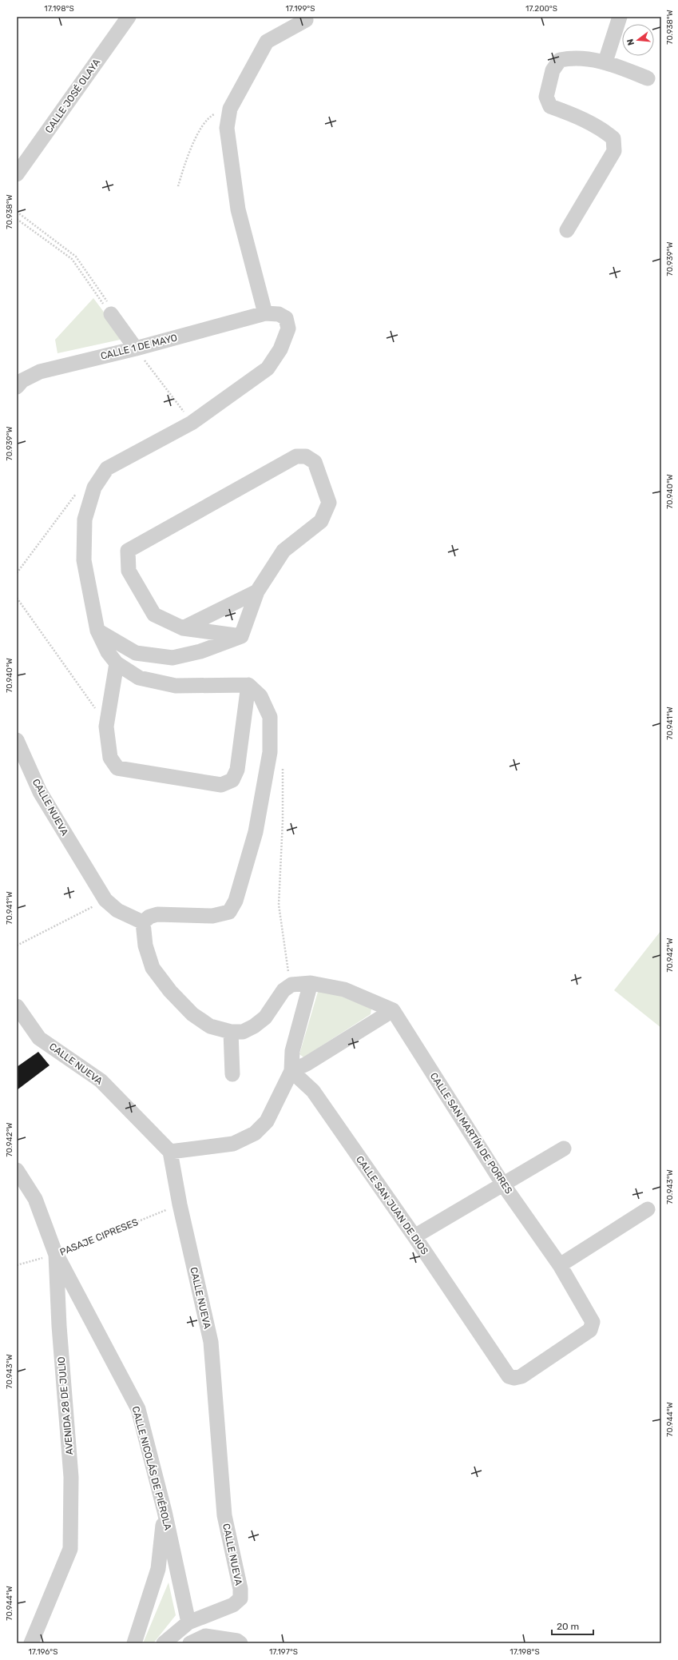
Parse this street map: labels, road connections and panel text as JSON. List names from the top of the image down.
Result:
{
  "streets": {
    "street": [
      "CALLE JOSÉ OLAYA",
      "CALLE 1 DE MAYO",
      "CALLE NUEVA",
      "CALLE SAN MARTÍN DE PORRES",
      "CALLE SAN JUAN DE DIOS",
      "AVENIDA 28 DE JULIO",
      "CALLE NICOLÁS DE PIÉROLA"
    ],
    "path": ["PASAJE CIPRESES"]
  },
  "crossings": [
    ["CALLE NUEVA", "PASAJE CIPRESES"],
    ["CALLE NUEVA", "CALLE NICOLÁS DE PIÉROLA"],
    ["CALLE SAN MARTÍN DE PORRES", "CALLE SAN JUAN DE DIOS"],
    ["PASAJE CIPRESES", "AVENIDA 28 DE JULIO"],
    ["PASAJE CIPRESES", "CALLE NICOLÁS DE PIÉROLA"],
    ["AVENIDA 28 DE JULIO", "CALLE NICOLÁS DE PIÉROLA"]
  ],
  "scale_bar": "20 m",
  "north": "left",
  "coordinates": [
    "17.198°S",
    "17.199°S",
    "17.200°S",
    "70.938°W",
    "70.939°W",
    "70.940°W",
    "70.941°W",
    "70.942°W",
    "70.943°W",
    "70.944°W",
    "17.196°S",
    "17.197°S"
  ]
}
